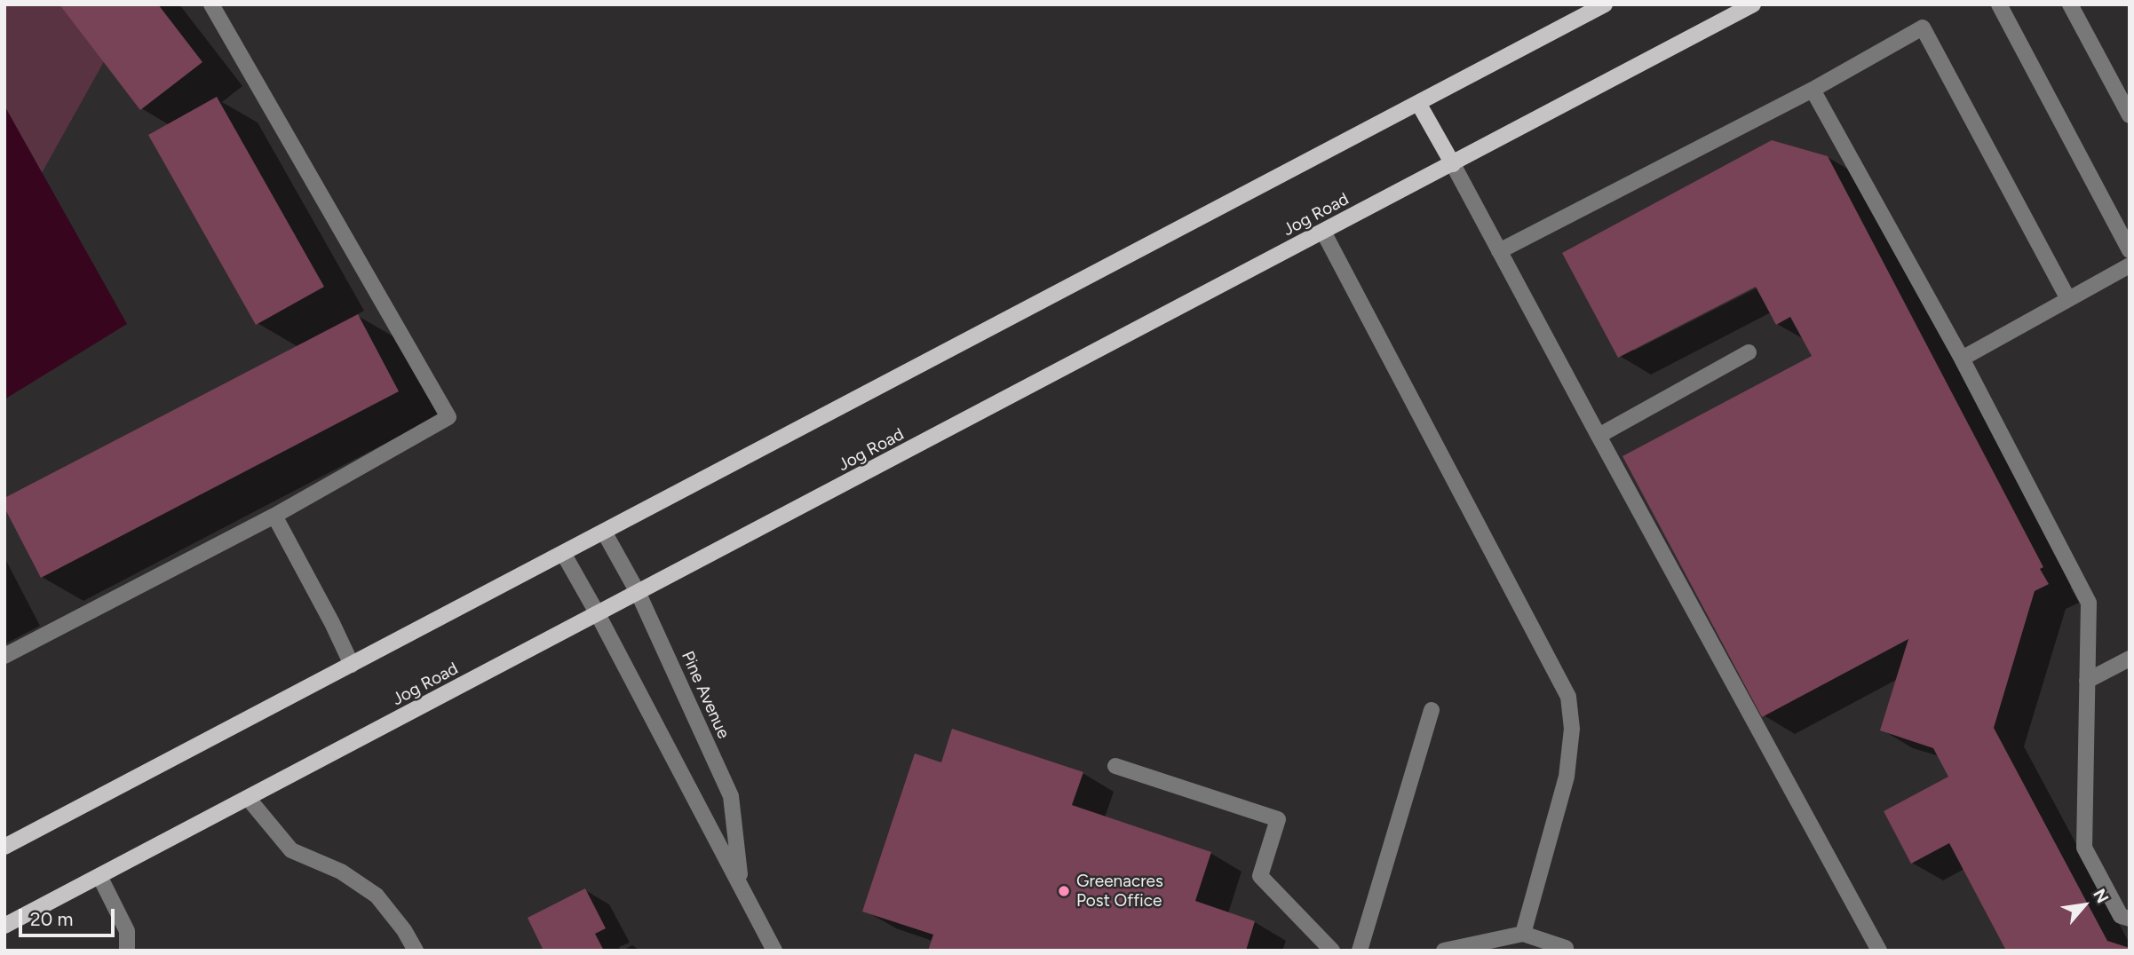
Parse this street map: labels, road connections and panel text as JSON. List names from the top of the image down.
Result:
{
  "streets": {
    "main road": ["Jog Road"],
    "street": ["Pine Avenue"]
  },
  "crossings": [
    ["Jog Road", "Pine Avenue"]
  ],
  "places": ["Greenacres Post Office"],
  "scale_bar": "20 m",
  "north": "top right"
}
